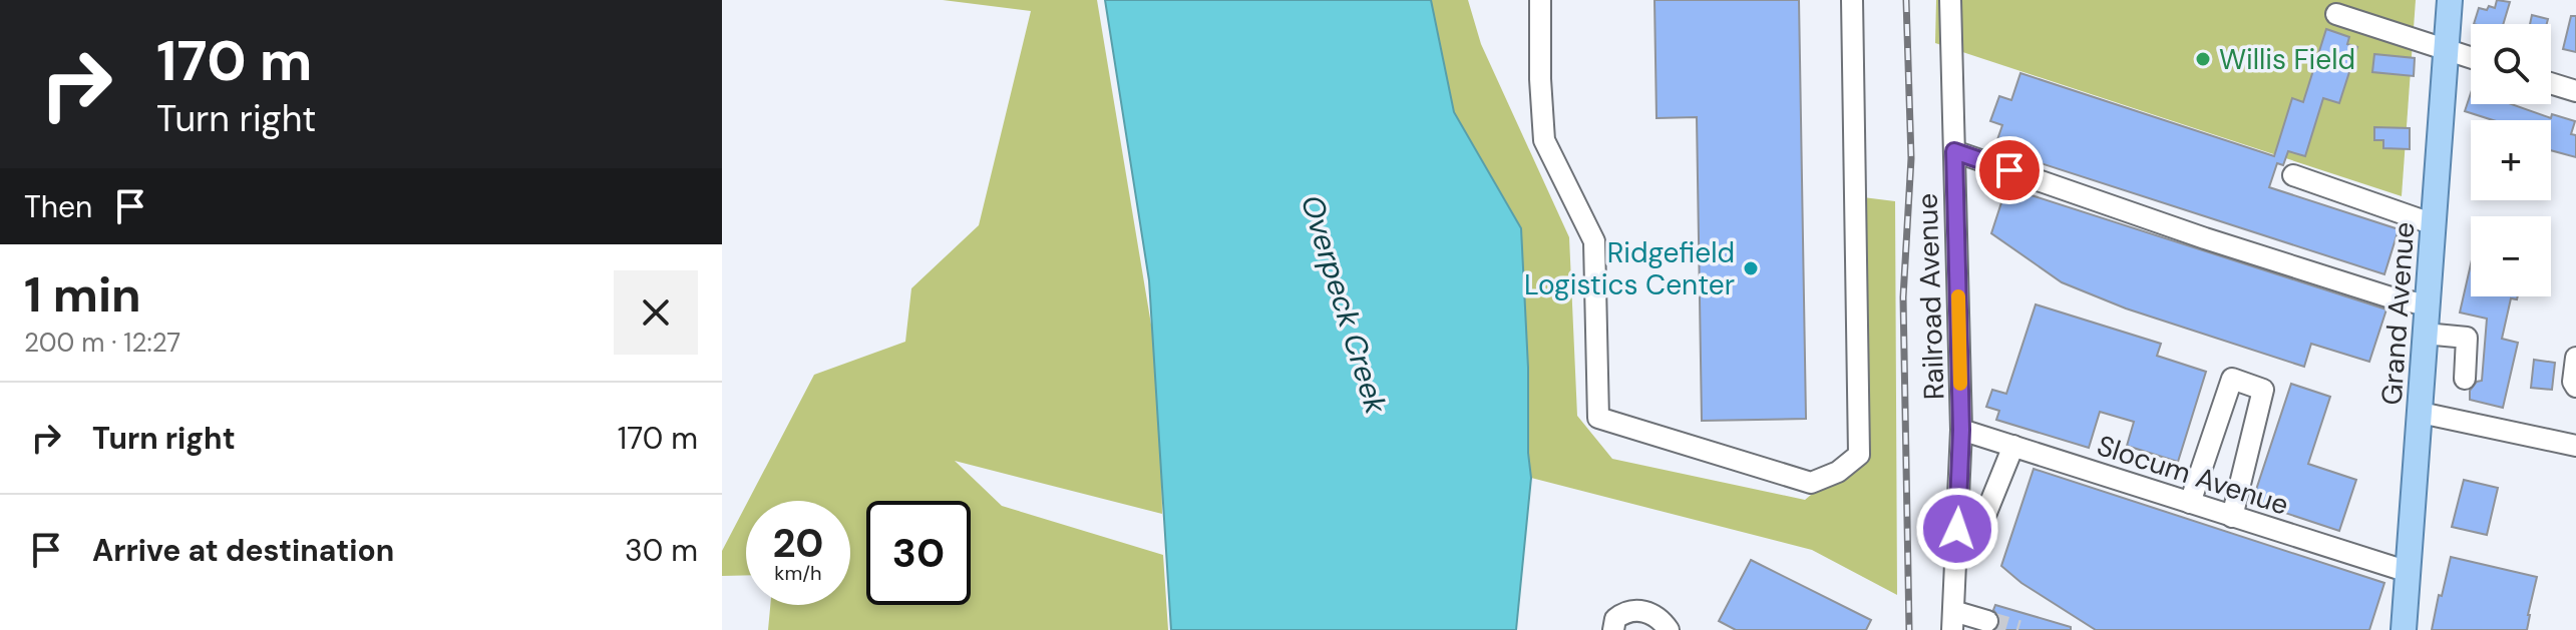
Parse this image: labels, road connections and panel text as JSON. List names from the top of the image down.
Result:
{
  "streets": {
    "main road": ["Grand Avenue"],
    "street": ["Railroad Avenue", "Slocum Avenue"]
  },
  "crossings": [
    ["Railroad Avenue", "Slocum Avenue"],
    ["Grand Avenue", "Slocum Avenue"]
  ],
  "water": ["Overpeck Creek"],
  "places": ["Willis Field", "Ridgefield Logistics Center"],
  "page": {
    "turn": ["170 m", "Turn right"],
    "map_buttons": ["+", "−"],
    "then": "Then",
    "heading": ["1 min", "200 m · 12:27"],
    "list": [
      {
        "name": "Turn right",
        "value": "170 m"
      },
      {
        "name": "Arrive at destination",
        "value": "30 m"
      }
    ],
    "speed": "20 km/h",
    "limit": "30"
  }
}
